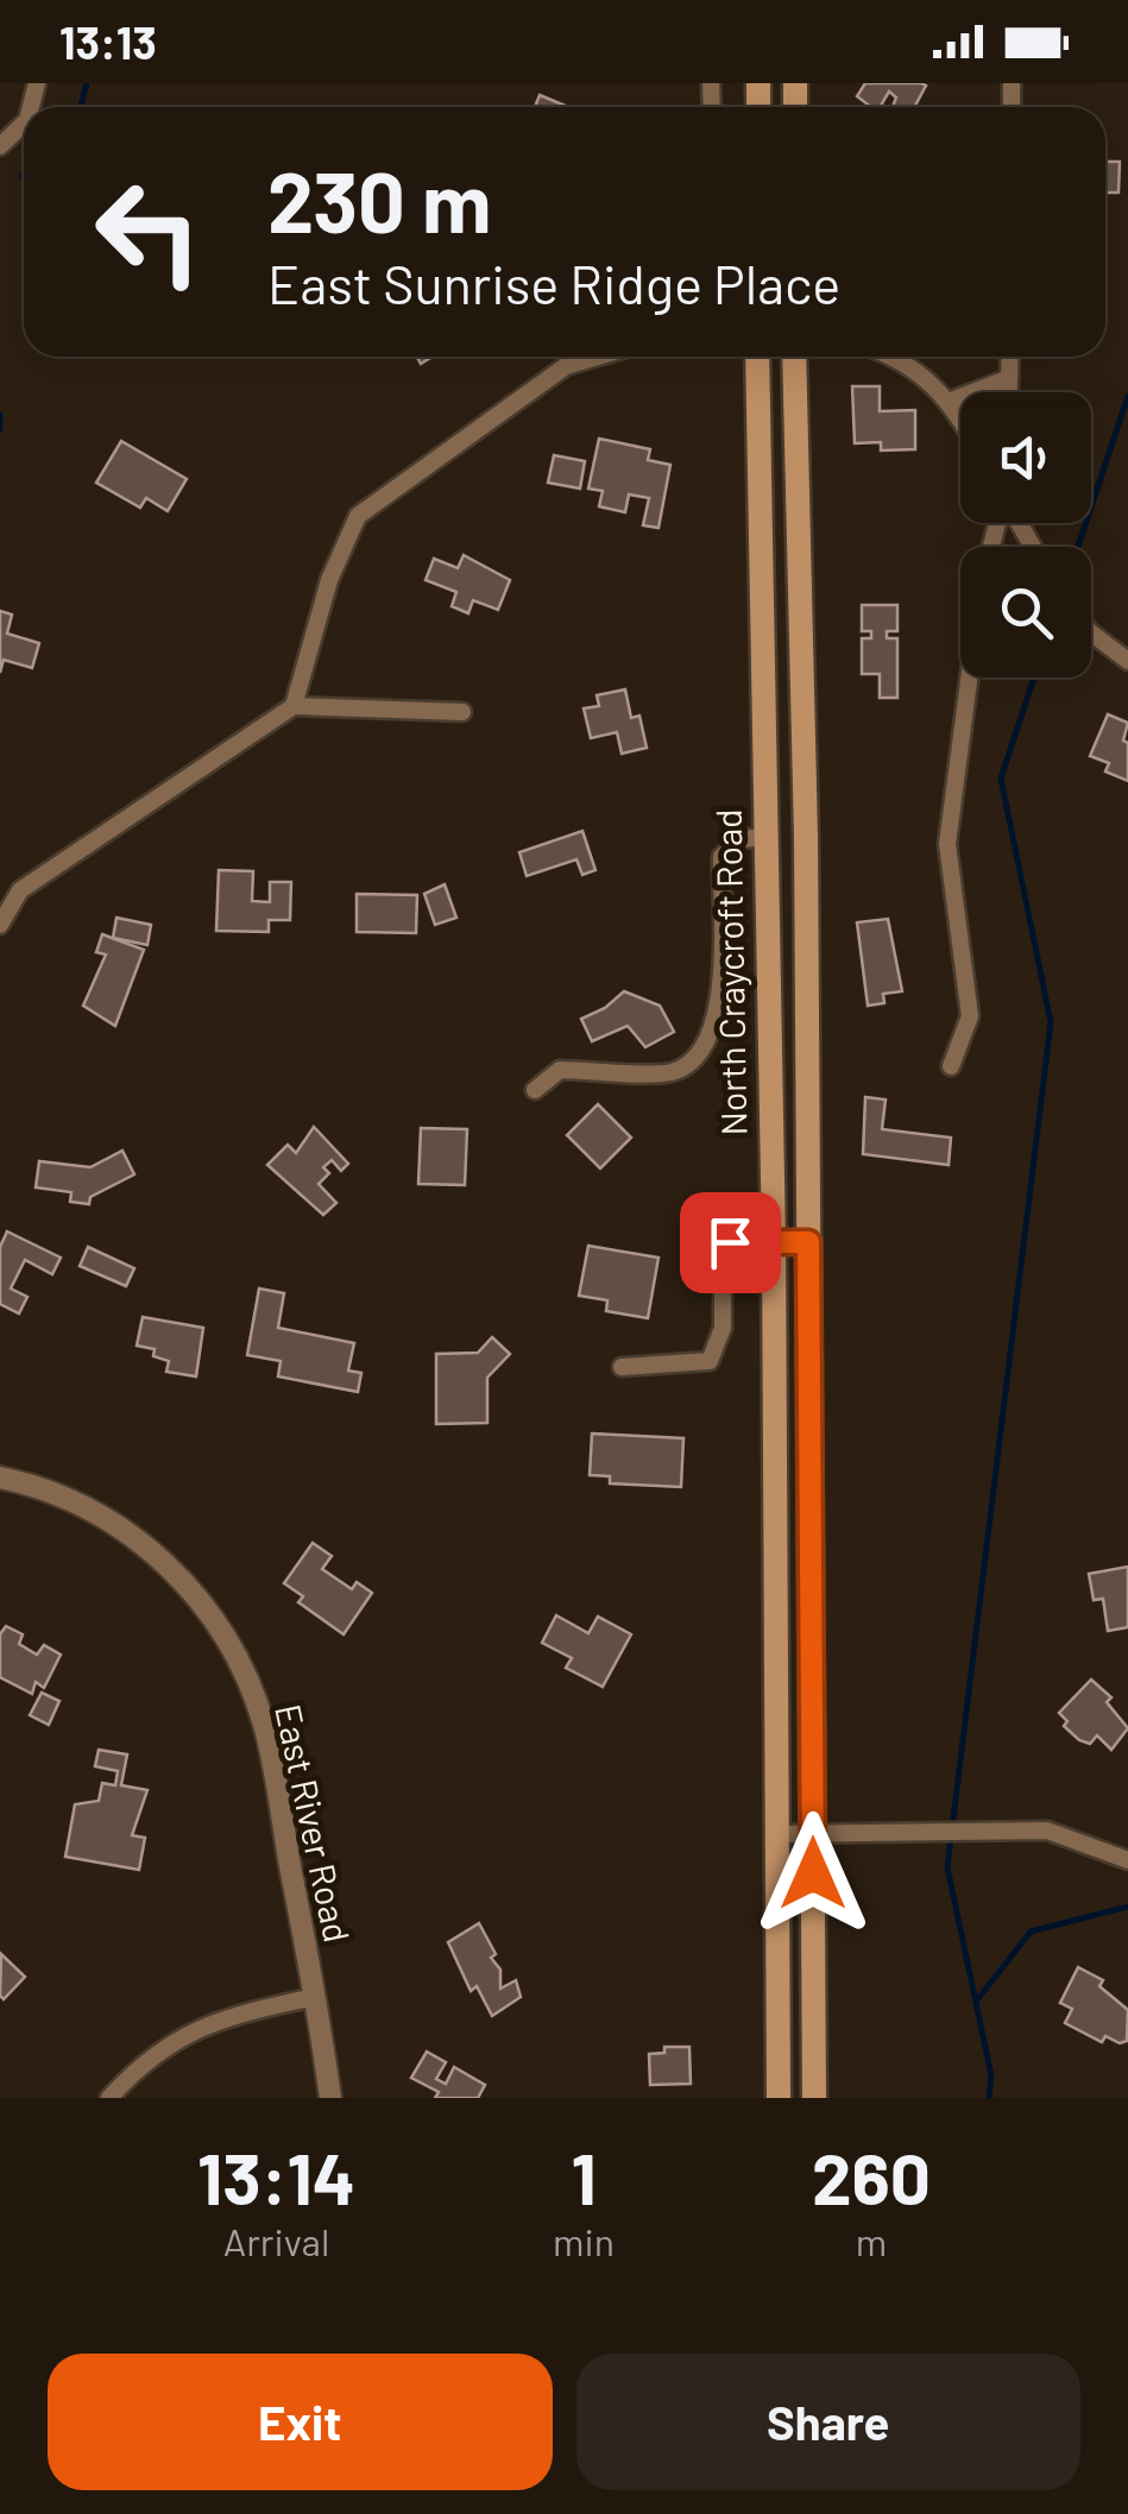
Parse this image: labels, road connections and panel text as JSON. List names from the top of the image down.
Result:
{
  "streets": {
    "main road": ["North Craycroft Road"],
    "street": ["East River Road"]
  },
  "page": {
    "status": "13:13",
    "turn": ["230 m", "East Sunrise Ridge Place"],
    "eta": [
      "13:14",
      "Arrival",
      "1",
      "min",
      "260",
      "m"
    ],
    "buttons": ["Exit", "Share"]
  }
}
